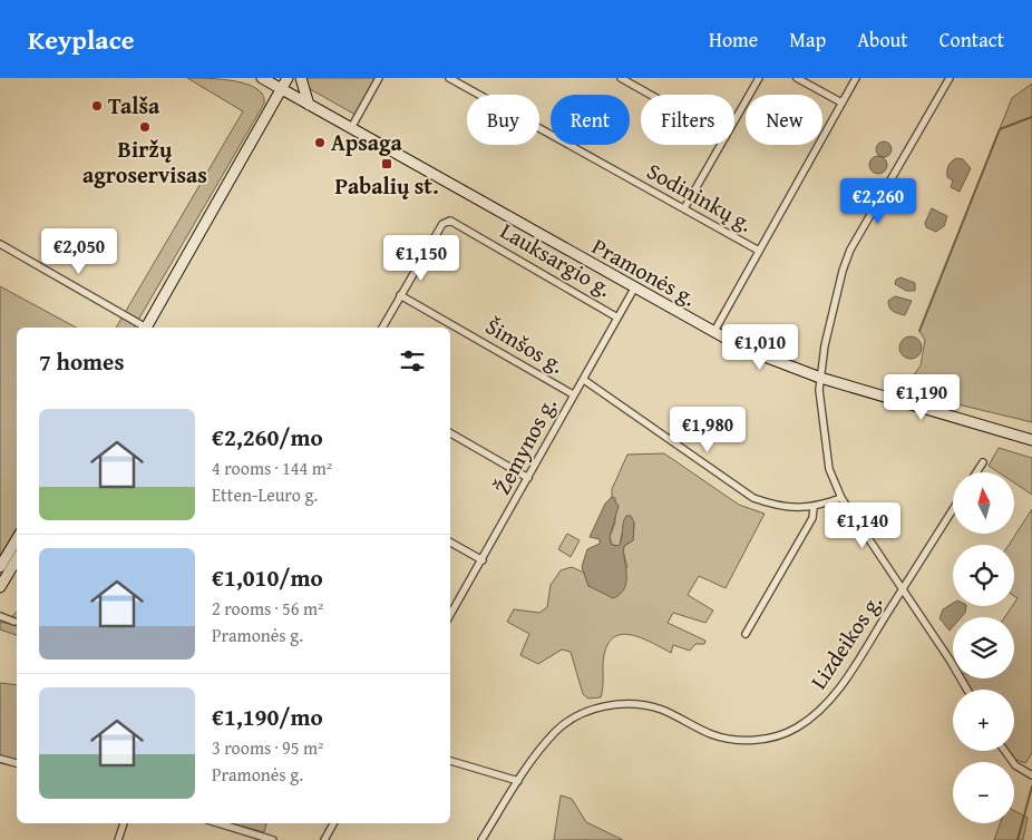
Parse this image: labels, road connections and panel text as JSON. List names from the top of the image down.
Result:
{
  "streets": {
    "main road": ["Pramonės g."],
    "street": [
      "Sodininkų g.",
      "Lauksargio g.",
      "Šimšos g.",
      "Žemynos g.",
      "Lizdeikos g."
    ]
  },
  "crossings": [
    ["Lauksargio g.", "Šimšos g."],
    ["Lauksargio g.", "Žemynos g."],
    ["Pramonės g.", "Žemynos g."],
    ["Šimšos g.", "Žemynos g."]
  ],
  "places": {
    "other": ["Talša", "Biržų agroservisas", "Apsaga"],
    "transit": ["Pabalių st."]
  },
  "north": "top",
  "page": {
    "header": "Keyplace",
    "nav": [
      "Home",
      "Map",
      "About",
      "Contact"
    ],
    "chip": [
      "Buy",
      "Rent",
      "Filters",
      "New"
    ],
    "price": [
      "€2,260",
      "€2,050",
      "€1,150",
      "€1,010",
      "€1,190",
      "€1,980",
      "€1,140"
    ],
    "heading": "7 homes",
    "list": [
      {
        "name": "€2,260/mo",
        "note": "4 rooms · 144 m² · Etten-Leuro g."
      },
      {
        "name": "€1,010/mo",
        "note": "2 rooms · 56 m² · Pramonės g."
      },
      {
        "name": "€1,190/mo",
        "note": "3 rooms · 95 m² · Pramonės g."
      }
    ],
    "map_buttons": ["+", "−"]
  }
}
